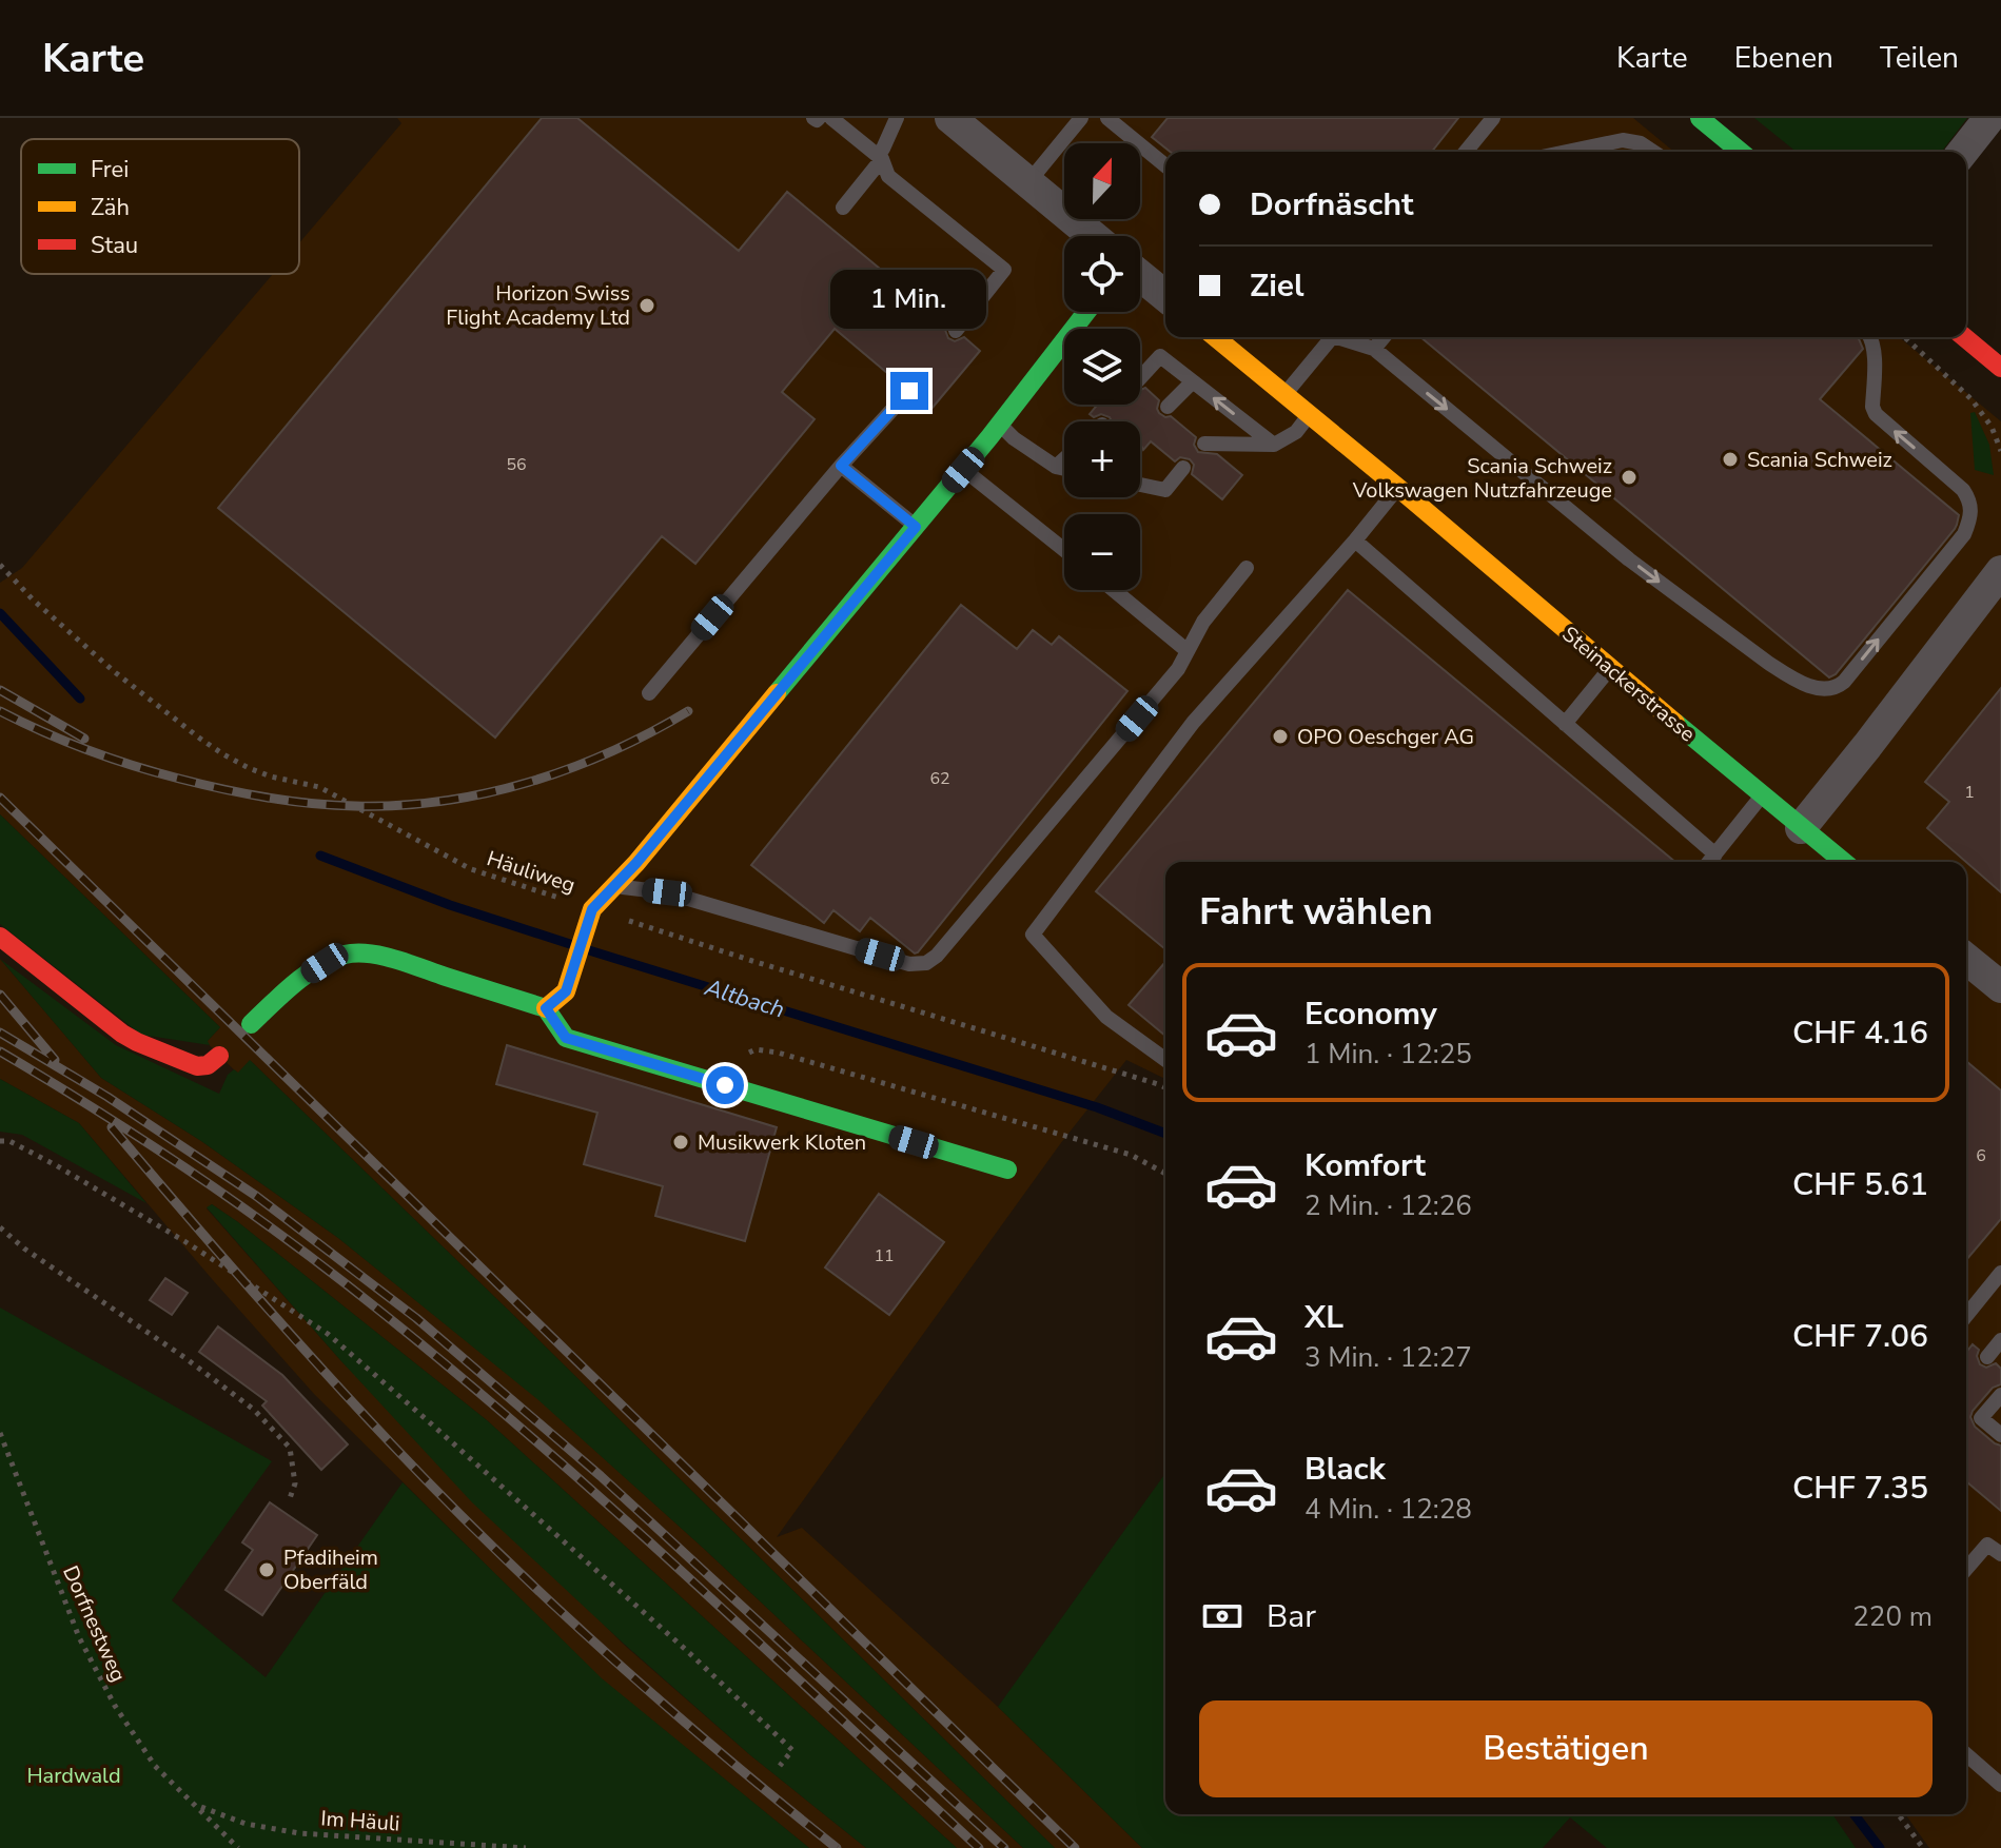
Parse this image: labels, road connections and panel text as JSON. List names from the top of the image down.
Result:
{
  "streets": {
    "street": ["Steinackerstrasse"],
    "path": ["Häuliweg", "Dorfnestweg", "Im Häuli"]
  },
  "crossings": [
    ["Dorfnestweg", "Im Häuli"]
  ],
  "water": ["Altbach"],
  "parks": ["Hardwald"],
  "places": [
    "Horizon Swiss Flight Academy Ltd",
    "Scania Schweiz",
    "Scania Schweiz Volkswagen Nutzfahrzeuge",
    "OPO Oeschger AG",
    "Musikwerk Kloten",
    "Pfadiheim Oberfäld"
  ],
  "house_numbers": [
    "56",
    "62",
    "1",
    "6",
    "11"
  ],
  "legend": ["Frei", "Zäh", "Stau"],
  "north": "top",
  "page": {
    "header": "Karte",
    "nav": ["Karte", "Ebenen", "Teilen"],
    "map_buttons": ["+", "−"],
    "banner": ["Dorfnäscht", "Ziel"],
    "bubble": "1 Min.",
    "heading": "Fahrt wählen",
    "list": [
      {
        "name": "Economy",
        "note": "1 Min. · 12:25",
        "value": "CHF 4.16"
      },
      {
        "name": "Komfort",
        "note": "2 Min. · 12:26",
        "value": "CHF 5.61"
      },
      {
        "name": "XL",
        "note": "3 Min. · 12:27",
        "value": "CHF 7.06"
      },
      {
        "name": "Black",
        "note": "4 Min. · 12:28",
        "value": "CHF 7.35"
      }
    ],
    "pay": ["Bar", "220 m"],
    "buttons": "Bestätigen"
  }
}
